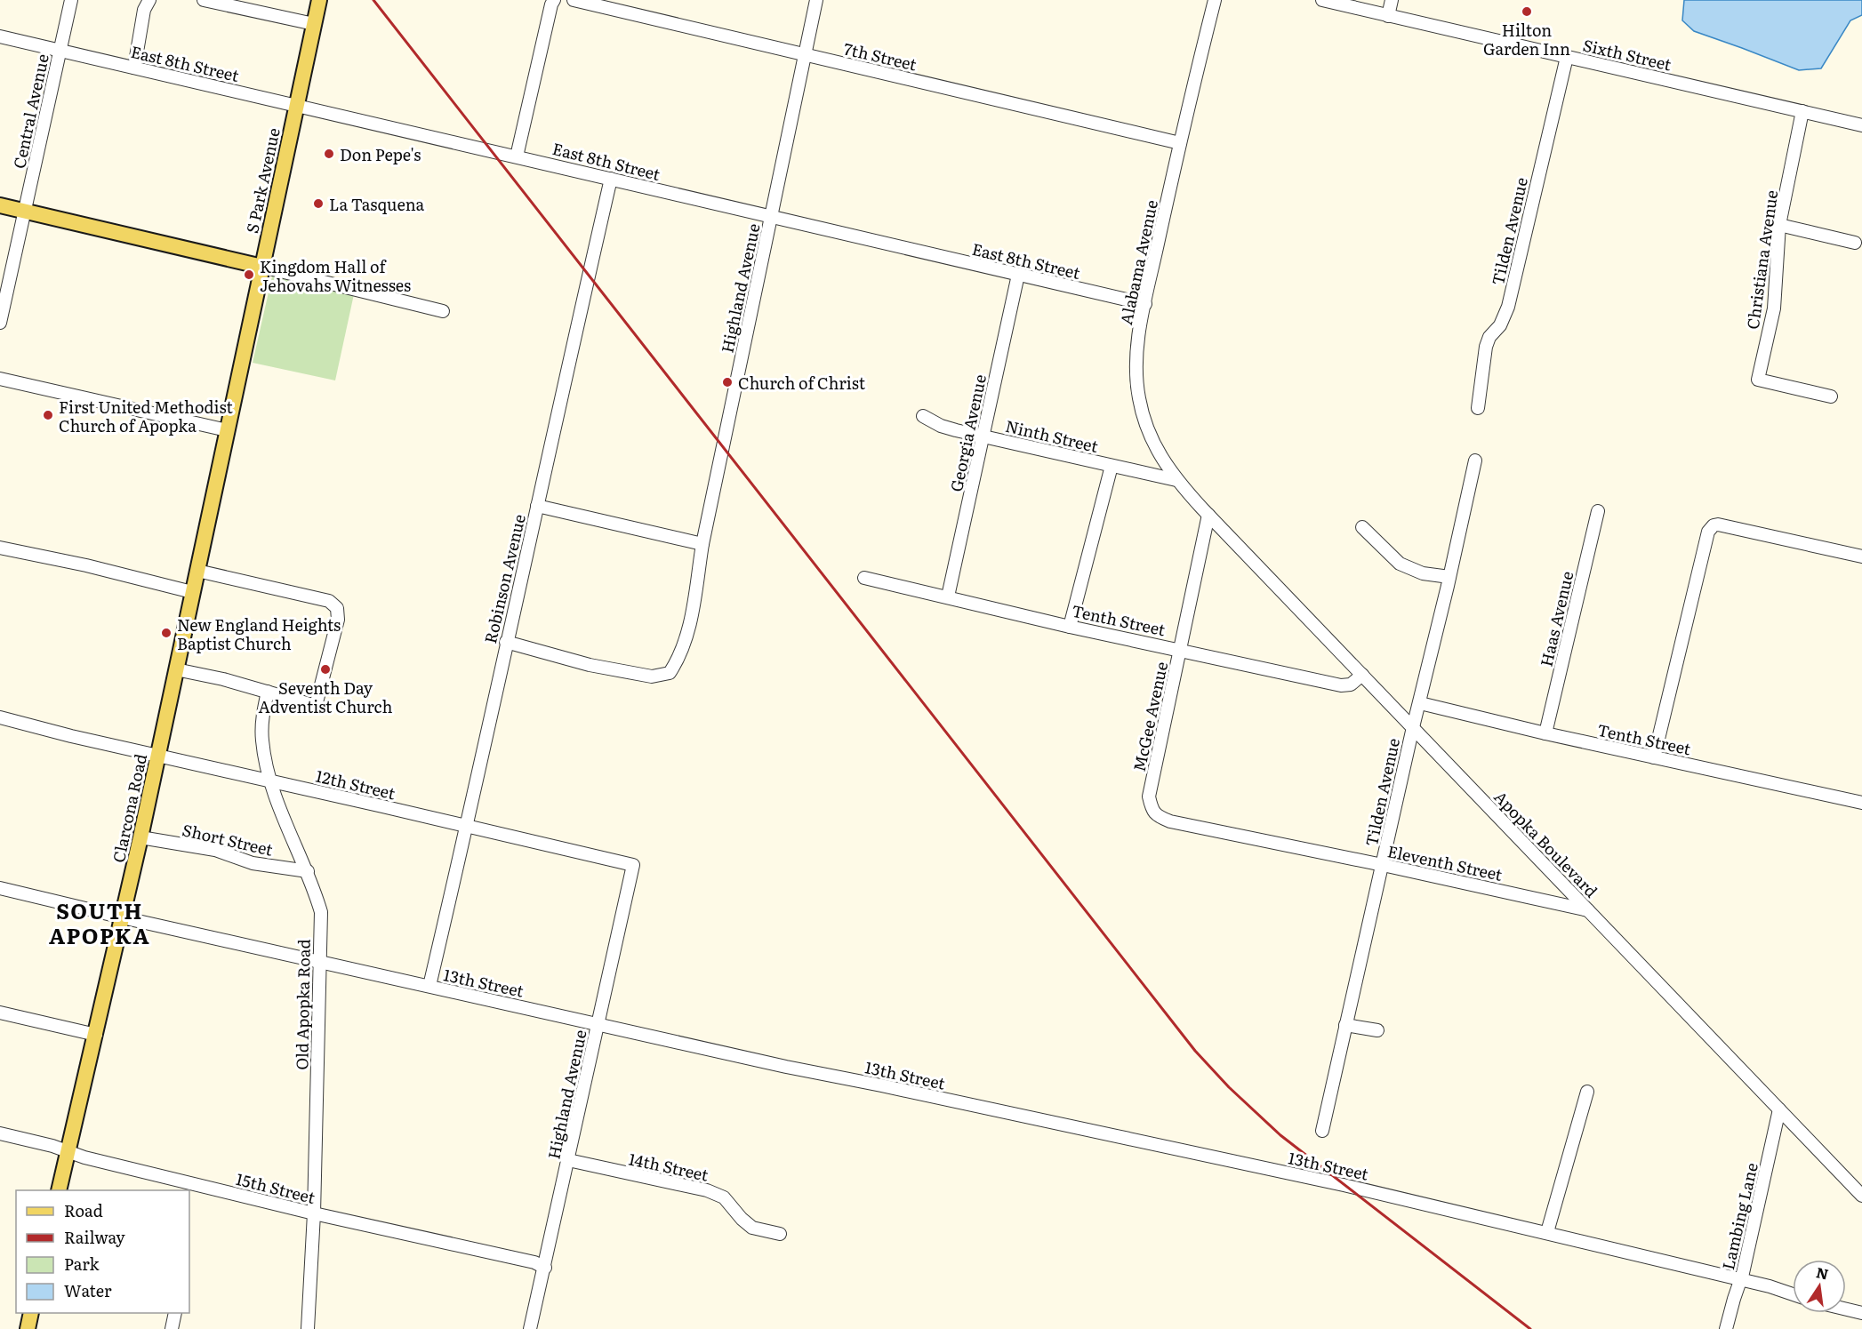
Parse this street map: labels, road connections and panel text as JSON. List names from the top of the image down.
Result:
{
  "streets": {
    "main road": ["S Park Avenue", "Clarcona Road"],
    "street": [
      "Sixth Street",
      "7th Street",
      "East 8th Street",
      "Central Avenue",
      "Tilden Avenue",
      "Christiana Avenue",
      "Alabama Avenue",
      "Highland Avenue",
      "Georgia Avenue",
      "Ninth Street",
      "Robinson Avenue",
      "Haas Avenue",
      "Tenth Street",
      "McGee Avenue",
      "12th Street",
      "Short Street",
      "Apopka Boulevard",
      "Eleventh Street",
      "13th Street",
      "Old Apopka Road",
      "14th Street",
      "15th Street",
      "Lambing Lane"
    ]
  },
  "crossings": [
    ["Sixth Street", "Tilden Avenue"],
    ["Sixth Street", "Christiana Avenue"],
    ["7th Street", "Alabama Avenue"],
    ["7th Street", "Highland Avenue"],
    ["East 8th Street", "Central Avenue"],
    ["East 8th Street", "S Park Avenue"],
    ["East 8th Street", "Alabama Avenue"],
    ["East 8th Street", "Highland Avenue"],
    ["East 8th Street", "Georgia Avenue"],
    ["East 8th Street", "Robinson Avenue"],
    ["S Park Avenue", "Clarcona Road"],
    ["Tilden Avenue", "Tenth Street"],
    ["Tilden Avenue", "Apopka Boulevard"],
    ["Tilden Avenue", "Eleventh Street"],
    ["Alabama Avenue", "Ninth Street"],
    ["Alabama Avenue", "McGee Avenue"],
    ["Alabama Avenue", "Apopka Boulevard"],
    ["Highland Avenue", "Robinson Avenue"],
    ["Highland Avenue", "12th Street"],
    ["Highland Avenue", "13th Street"],
    ["Highland Avenue", "14th Street"],
    ["Highland Avenue", "15th Street"],
    ["Georgia Avenue", "Ninth Street"],
    ["Georgia Avenue", "Tenth Street"],
    ["Robinson Avenue", "12th Street"],
    ["Robinson Avenue", "13th Street"],
    ["Haas Avenue", "Tenth Street"],
    ["Tenth Street", "McGee Avenue"],
    ["Tenth Street", "Apopka Boulevard"],
    ["McGee Avenue", "Apopka Boulevard"],
    ["McGee Avenue", "Eleventh Street"],
    ["12th Street", "Clarcona Road"],
    ["12th Street", "Old Apopka Road"],
    ["Clarcona Road", "Short Street"],
    ["Clarcona Road", "13th Street"],
    ["Clarcona Road", "15th Street"],
    ["Short Street", "Old Apopka Road"],
    ["Apopka Boulevard", "Eleventh Street"],
    ["Apopka Boulevard", "Lambing Lane"],
    ["13th Street", "Old Apopka Road"],
    ["13th Street", "Lambing Lane"],
    ["Old Apopka Road", "15th Street"]
  ],
  "districts": ["SOUTH APOPKA"],
  "places": [
    "Hilton Garden Inn",
    "Don Pepe's",
    "La Tasquena",
    "Kingdom Hall of Jehovahs Witnesses",
    "Church of Christ",
    "First United Methodist Church of Apopka",
    "New England Heights Baptist Church",
    "Seventh Day Adventist Church"
  ],
  "legend": [
    "Road",
    "Railway",
    "Park",
    "Water"
  ],
  "north": "top"
}
